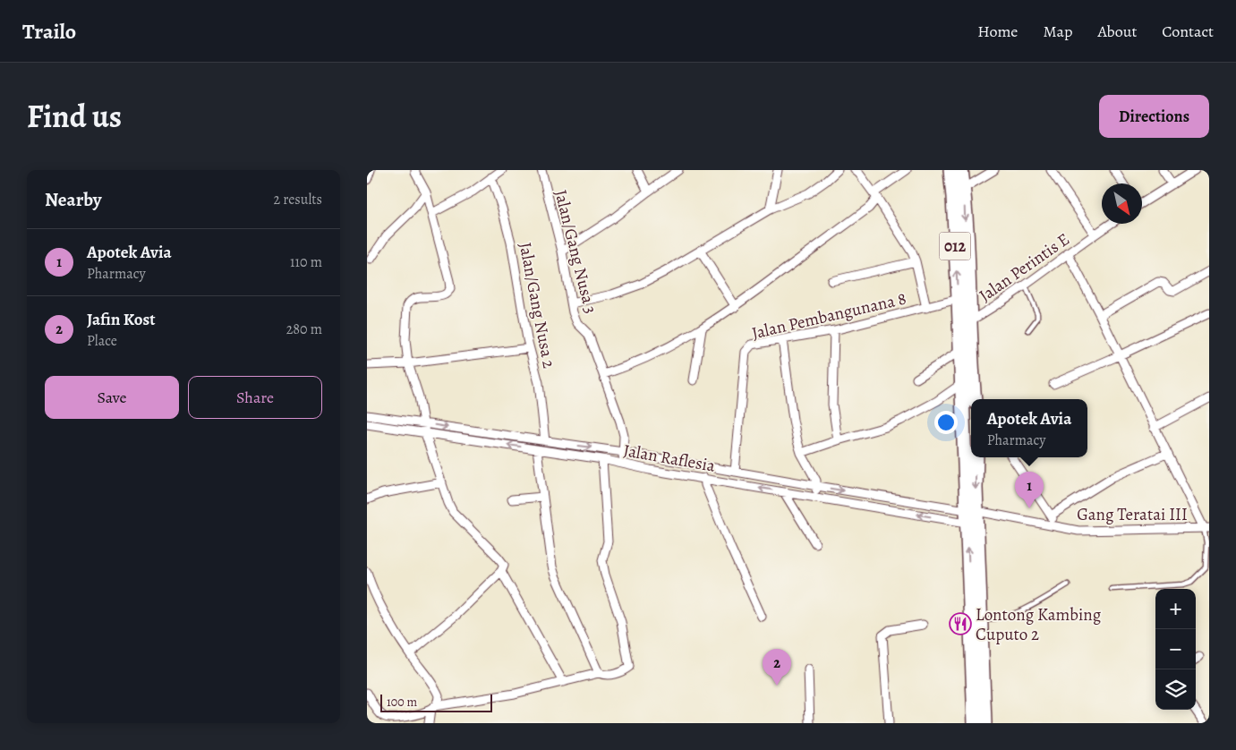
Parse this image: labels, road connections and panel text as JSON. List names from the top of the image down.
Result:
{
  "streets": {
    "main road": ["012"],
    "street": [
      "Jalan/Gang Nusa 3",
      "Jalan Perintis E",
      "Jalan/Gang Nusa 2",
      "Jalan Pembangunana 8",
      "Jalan Raflesia",
      "Gang Teratai III"
    ]
  },
  "crossings": [
    ["012", "Jalan Perintis E"],
    ["012", "Jalan Pembangunana 8"],
    ["Jalan/Gang Nusa 3", "Jalan Raflesia"],
    ["Jalan/Gang Nusa 2", "Jalan Raflesia"],
    ["Jalan Pembangunana 8", "Jalan Raflesia"],
    ["Jalan Raflesia", "Gang Teratai III"]
  ],
  "places": {
    "restaurant": ["Lontong Kambing Cuputo 2"]
  },
  "scale_bar": "100 m",
  "north": "bottom right",
  "page": {
    "header": "Trailo",
    "nav": [
      "Home",
      "Map",
      "About",
      "Contact"
    ],
    "title": "Find us",
    "buttons": [
      "Directions",
      ["Save", "Share"]
    ],
    "heading": ["Nearby", "2 results"],
    "list": [
      {
        "mark": "1",
        "name": "Apotek Avia",
        "note": "Pharmacy",
        "value": "110 m"
      },
      {
        "mark": "2",
        "name": "Jafin Kost",
        "note": "Place",
        "value": "280 m"
      }
    ],
    "popup": ["Apotek Avia", "Pharmacy"],
    "pins": ["1", "2"],
    "map_buttons": ["+", "−"],
    "scale": "100 m"
  }
}
